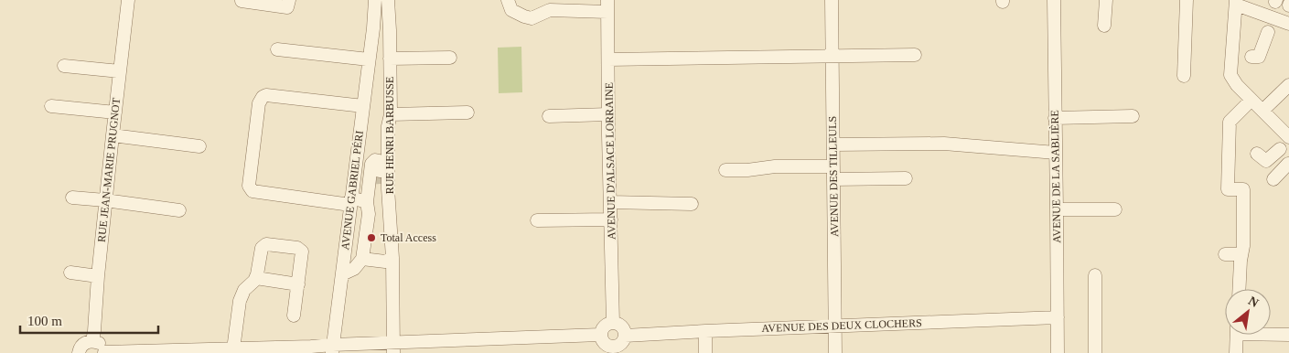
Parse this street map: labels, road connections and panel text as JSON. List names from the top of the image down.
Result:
{
  "streets": {
    "street": [
      "RUE HENRI BARBUSSE",
      "AVENUE D'ALSACE LORRAINE",
      "RUE JEAN-MARIE PRUGNOT",
      "AVENUE DES TILLEULS",
      "AVENUE DE LA SABLIÈRE",
      "AVENUE GABRIEL PÉRI",
      "AVENUE DES DEUX CLOCHERS"
    ]
  },
  "crossings": [
    ["RUE HENRI BARBUSSE", "AVENUE GABRIEL PÉRI"],
    ["AVENUE D'ALSACE LORRAINE", "AVENUE DES DEUX CLOCHERS"],
    ["AVENUE DES TILLEULS", "AVENUE DES DEUX CLOCHERS"],
    ["AVENUE DE LA SABLIÈRE", "AVENUE DES DEUX CLOCHERS"]
  ],
  "places": ["Total Access"],
  "scale_bar": "100 m",
  "north": "top right"
}
